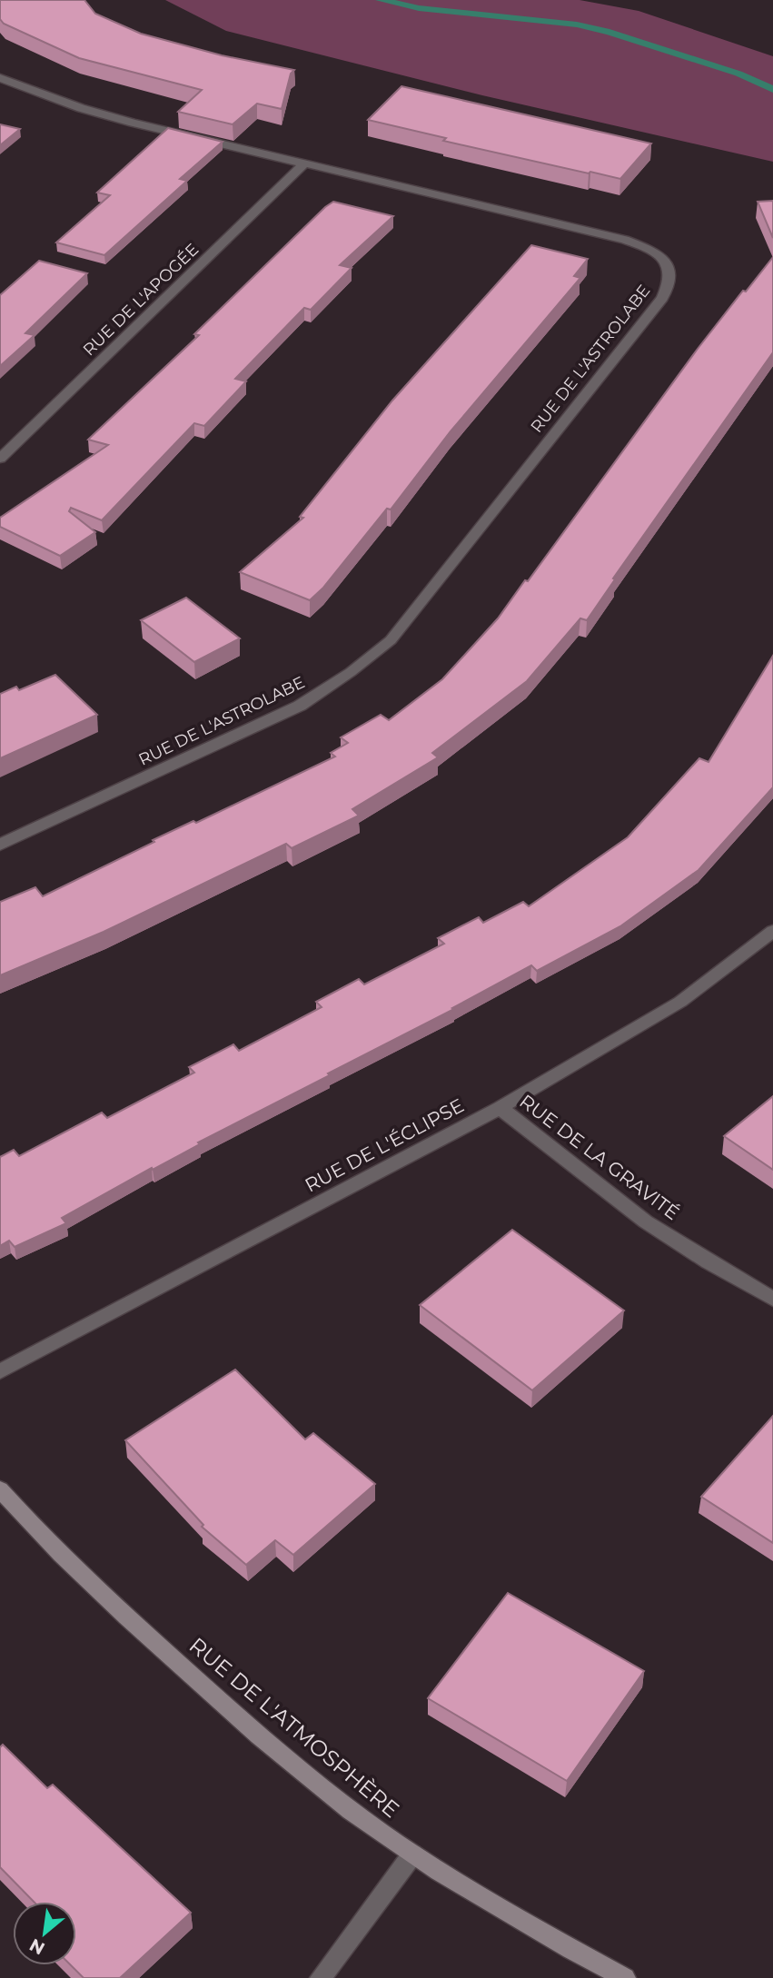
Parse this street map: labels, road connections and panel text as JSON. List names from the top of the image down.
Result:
{
  "streets": {
    "street": [
      "RUE DE L'APOGÉE",
      "RUE DE L'ASTROLABE",
      "RUE DE L'ÉCLIPSE",
      "RUE DE LA GRAVITÉ",
      "RUE DE L'ATMOSPHÈRE"
    ]
  },
  "crossings": [
    ["RUE DE L'APOGÉE", "RUE DE L'ASTROLABE"],
    ["RUE DE L'ÉCLIPSE", "RUE DE LA GRAVITÉ"]
  ],
  "north": "bottom left"
}
